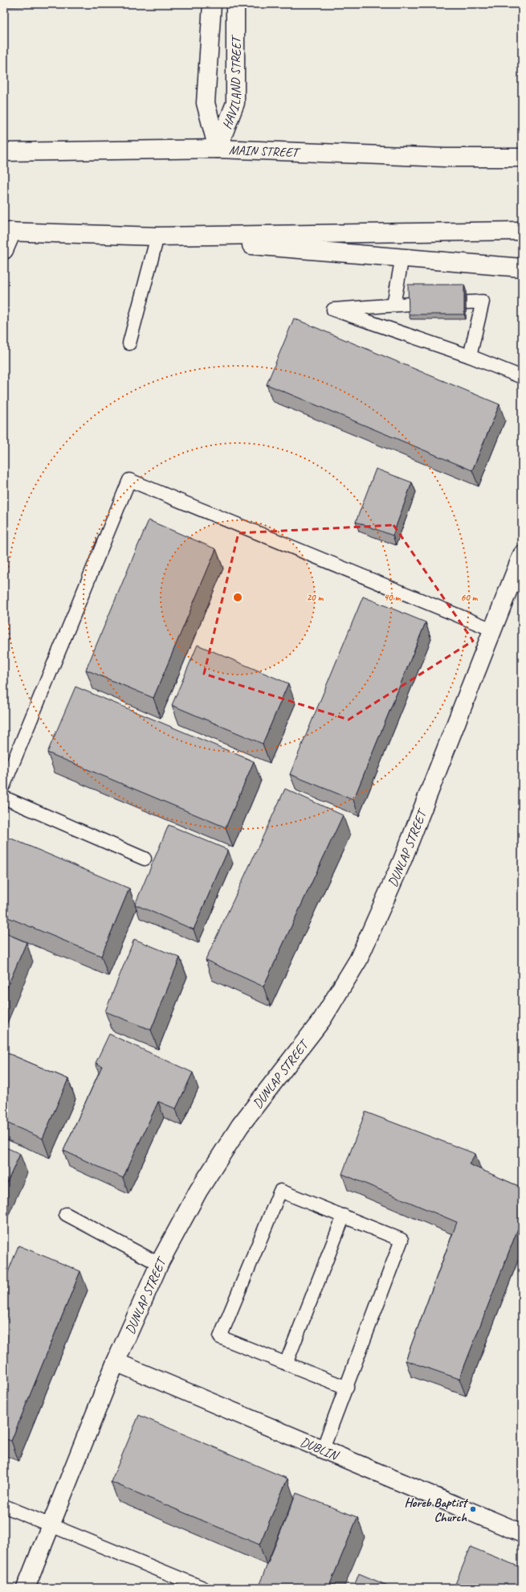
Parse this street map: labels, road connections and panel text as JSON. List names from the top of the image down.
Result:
{
  "streets": {
    "main road": [
      "HAVILAND STREET",
      "MAIN STREET",
      "DUNLAP STREET",
      "DUBLIN"
    ]
  },
  "crossings": [
    ["HAVILAND STREET", "MAIN STREET"],
    ["DUNLAP STREET", "DUBLIN"]
  ],
  "places": ["Horeb Baptist Church"],
  "rings": ["20 m", "40 m", "60 m"]
}
